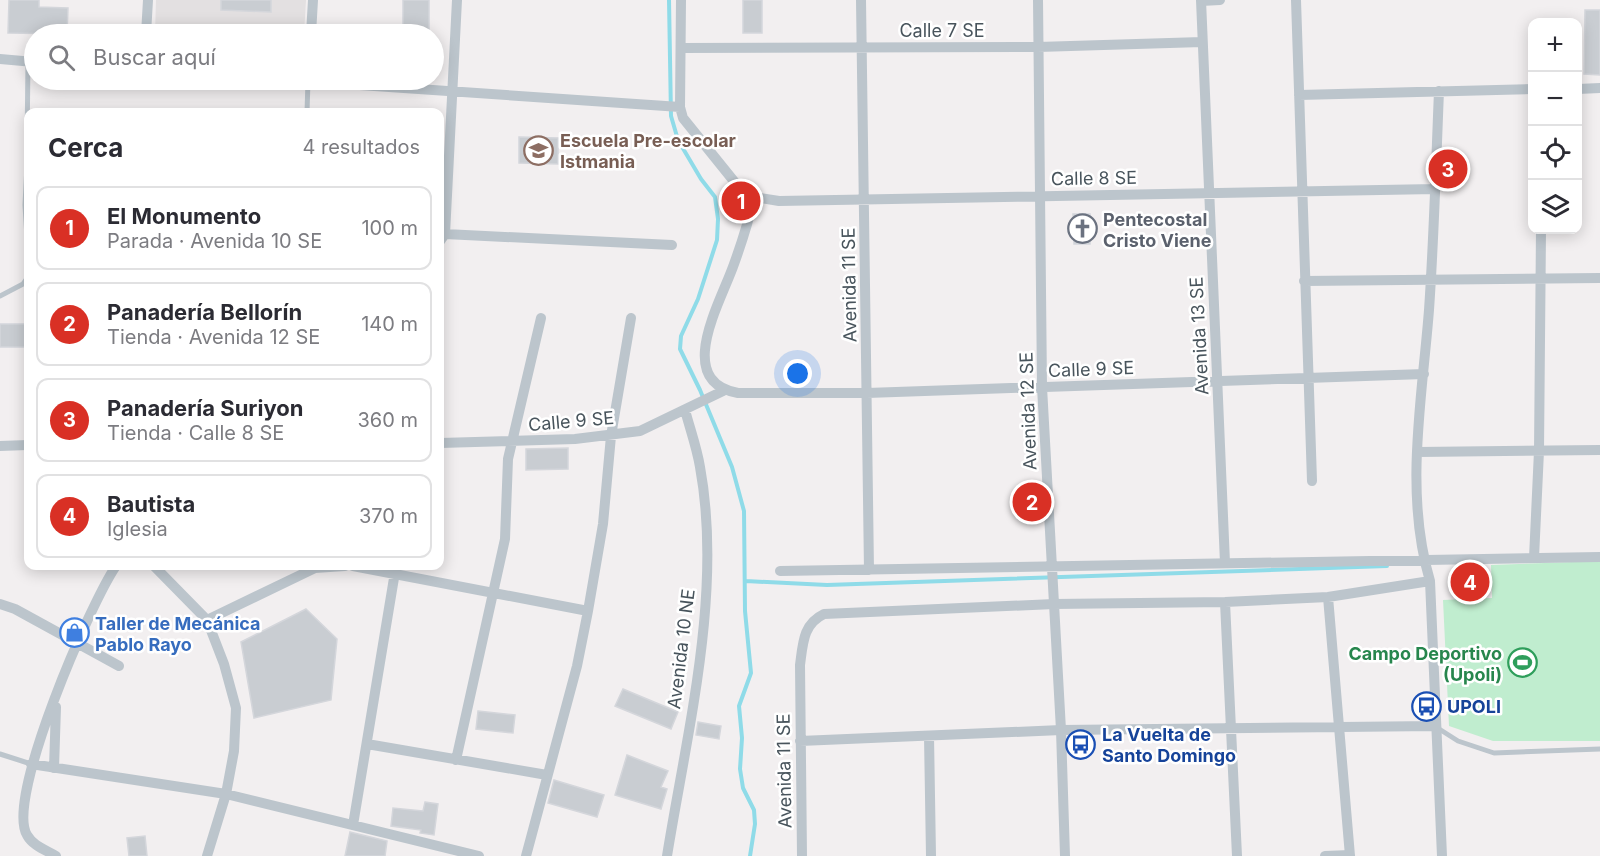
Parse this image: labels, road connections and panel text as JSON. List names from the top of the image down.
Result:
{
  "streets": {
    "street": [
      "Calle 7 SE",
      "Calle 8 SE",
      "Avenida 11 SE",
      "Avenida 13 SE",
      "Calle 9 SE",
      "Avenida 12 SE",
      "Avenida 10 NE"
    ]
  },
  "crossings": [
    ["Calle 7 SE", "Avenida 11 SE"],
    ["Calle 7 SE", "Avenida 13 SE"],
    ["Calle 7 SE", "Avenida 12 SE"],
    ["Calle 8 SE", "Avenida 11 SE"],
    ["Calle 8 SE", "Avenida 13 SE"],
    ["Calle 8 SE", "Avenida 12 SE"],
    ["Avenida 11 SE", "Calle 9 SE"],
    ["Avenida 11 SE", "Avenida 12 SE"],
    ["Avenida 13 SE", "Calle 9 SE"],
    ["Calle 9 SE", "Avenida 12 SE"],
    ["Calle 9 SE", "Avenida 10 NE"]
  ],
  "places": {
    "school or university": ["Escuela Pre-escolar Istmania"],
    "church": ["Pentecostal Cristo Viene"],
    "shop": ["Taller de Mecánica Pablo Rayo"],
    "sports": ["Campo Deportivo (Upoli)"],
    "bus stop": ["UPOLI", "La Vuelta de Santo Domingo"]
  },
  "page": {
    "map_buttons": ["+", "−"],
    "search": "Buscar aquí",
    "heading": ["Cerca", "4 resultados"],
    "pins": [
      "3",
      "1",
      "2",
      "4"
    ],
    "list": [
      {
        "mark": "1",
        "name": "El Monumento",
        "note": "Parada · Avenida 10 SE",
        "value": "100 m"
      },
      {
        "mark": "2",
        "name": "Panadería Bellorín",
        "note": "Tienda · Avenida 12 SE",
        "value": "140 m"
      },
      {
        "mark": "3",
        "name": "Panadería Suriyon",
        "note": "Tienda · Calle 8 SE",
        "value": "360 m"
      },
      {
        "mark": "4",
        "name": "Bautista",
        "note": "Iglesia",
        "value": "370 m"
      }
    ]
  }
}
